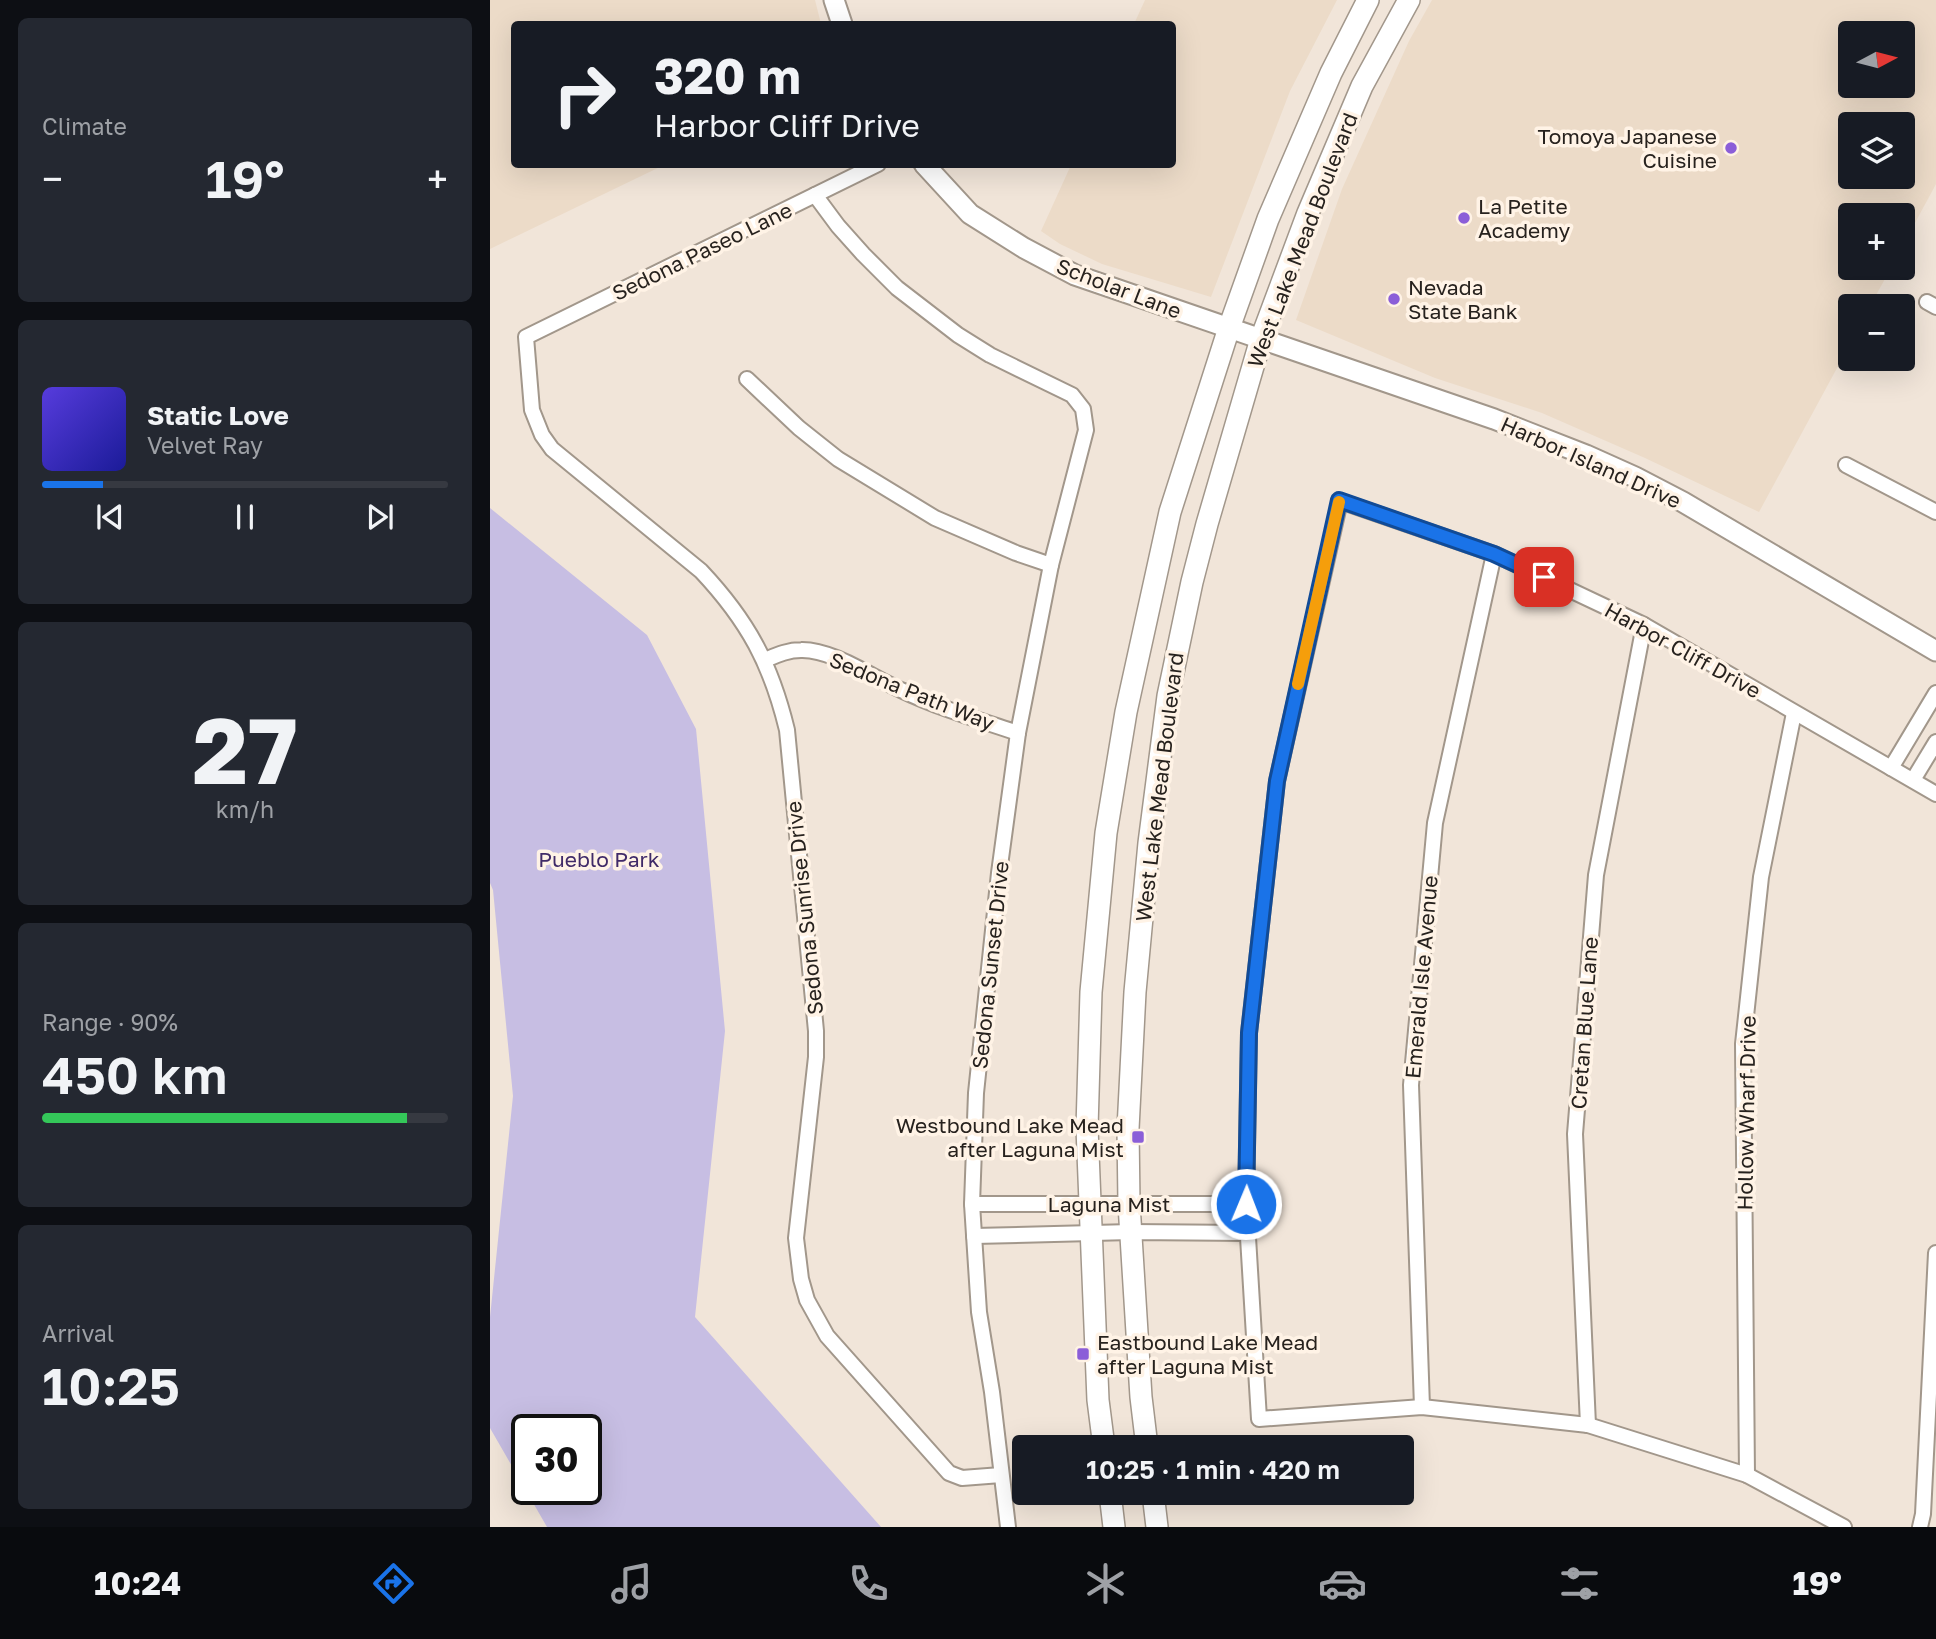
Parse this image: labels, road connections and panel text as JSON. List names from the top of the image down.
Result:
{
  "streets": {
    "main road": ["West Lake Mead Boulevard"],
    "street": [
      "Sedona Paseo Lane",
      "Scholar Lane",
      "Harbor Island Drive",
      "Harbor Cliff Drive",
      "Sedona Path Way",
      "Sedona Sunrise Drive",
      "Sedona Sunset Drive",
      "Emerald Isle Avenue",
      "Cretan Blue Lane",
      "Hollow Wharf Drive",
      "Laguna Mist"
    ]
  },
  "crossings": [
    ["West Lake Mead Boulevard", "Scholar Lane"],
    ["West Lake Mead Boulevard", "Harbor Island Drive"],
    ["West Lake Mead Boulevard", "Laguna Mist"],
    ["Sedona Paseo Lane", "Sedona Sunrise Drive"],
    ["Sedona Paseo Lane", "Sedona Sunset Drive"],
    ["Scholar Lane", "Harbor Island Drive"],
    ["Harbor Cliff Drive", "Emerald Isle Avenue"],
    ["Harbor Cliff Drive", "Cretan Blue Lane"],
    ["Harbor Cliff Drive", "Hollow Wharf Drive"],
    ["Harbor Cliff Drive", "Laguna Mist"],
    ["Sedona Path Way", "Sedona Sunrise Drive"],
    ["Sedona Path Way", "Sedona Sunset Drive"],
    ["Sedona Sunrise Drive", "Sedona Sunset Drive"],
    ["Sedona Sunset Drive", "Laguna Mist"]
  ],
  "parks": ["Pueblo Park"],
  "places": {
    "other": ["Tomoya Japanese Cuisine", "La Petite Academy", "Nevada State Bank"],
    "transit": ["Westbound Lake Mead after Laguna Mist", "Eastbound Lake Mead after Laguna Mist"]
  },
  "north": "right",
  "page": {
    "tile": [
      "Climate",
      ["27", "km/h"],
      ["Range · 90%", "450 km"],
      ["Arrival", "10:25"]
    ],
    "map_buttons": ["+", "−"],
    "turn": ["320 m", "Harbor Cliff Drive"],
    "heat": ["−", "19°", "+"],
    "song": ["Static Love", "Velvet Ray"],
    "limit": "30",
    "trip": "10:25 · 1 min · 420 m",
    "tabs": ["10:24", "19°"]
  }
}
